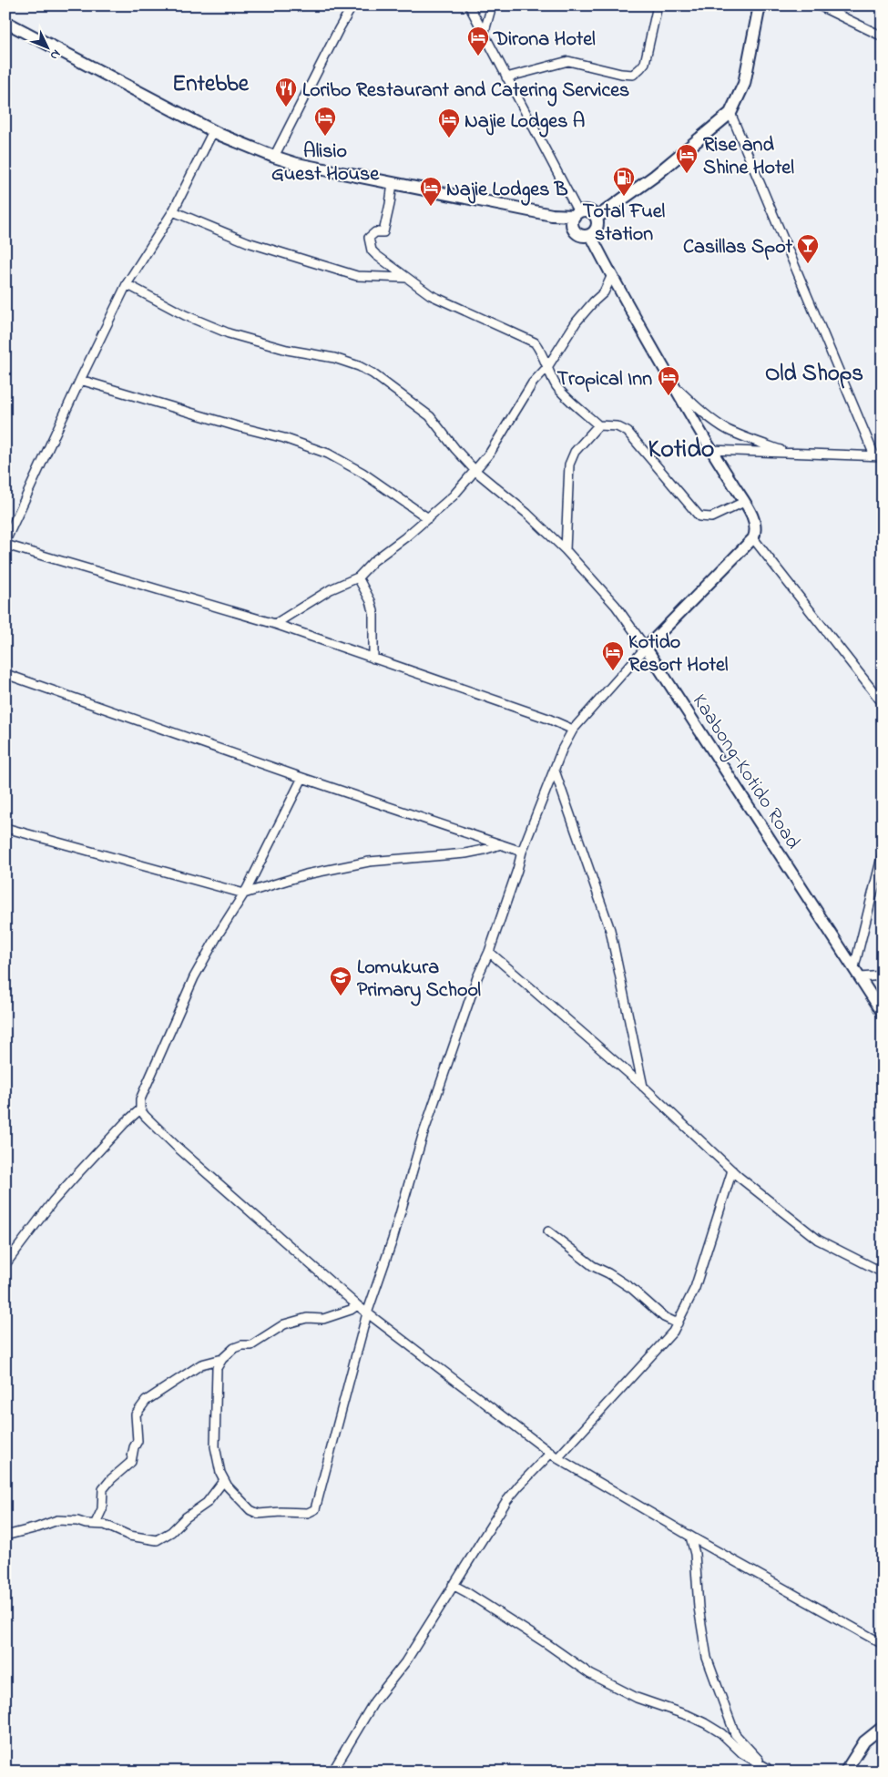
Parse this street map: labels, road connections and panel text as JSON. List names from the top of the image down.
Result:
{
  "streets": {
    "street": ["Kaabong-Kotido Road"]
  },
  "districts": ["Entebbe", "Old Shops", "Kotido"],
  "places": {
    "hotel": [
      "Dirona Hotel",
      "Alisio Guest House",
      "Najie Lodges A",
      "Rise and Shine Hotel",
      "Najie Lodges B",
      "Tropical Inn",
      "Kotido Resort Hotel"
    ],
    "restaurant": ["Loribo Restaurant and Catering Services"],
    "fuel station": ["Total Fuel station"],
    "bar": ["Casillas Spot"],
    "school or university": ["Lomukura Primary School"]
  },
  "north": "bottom right"
}
